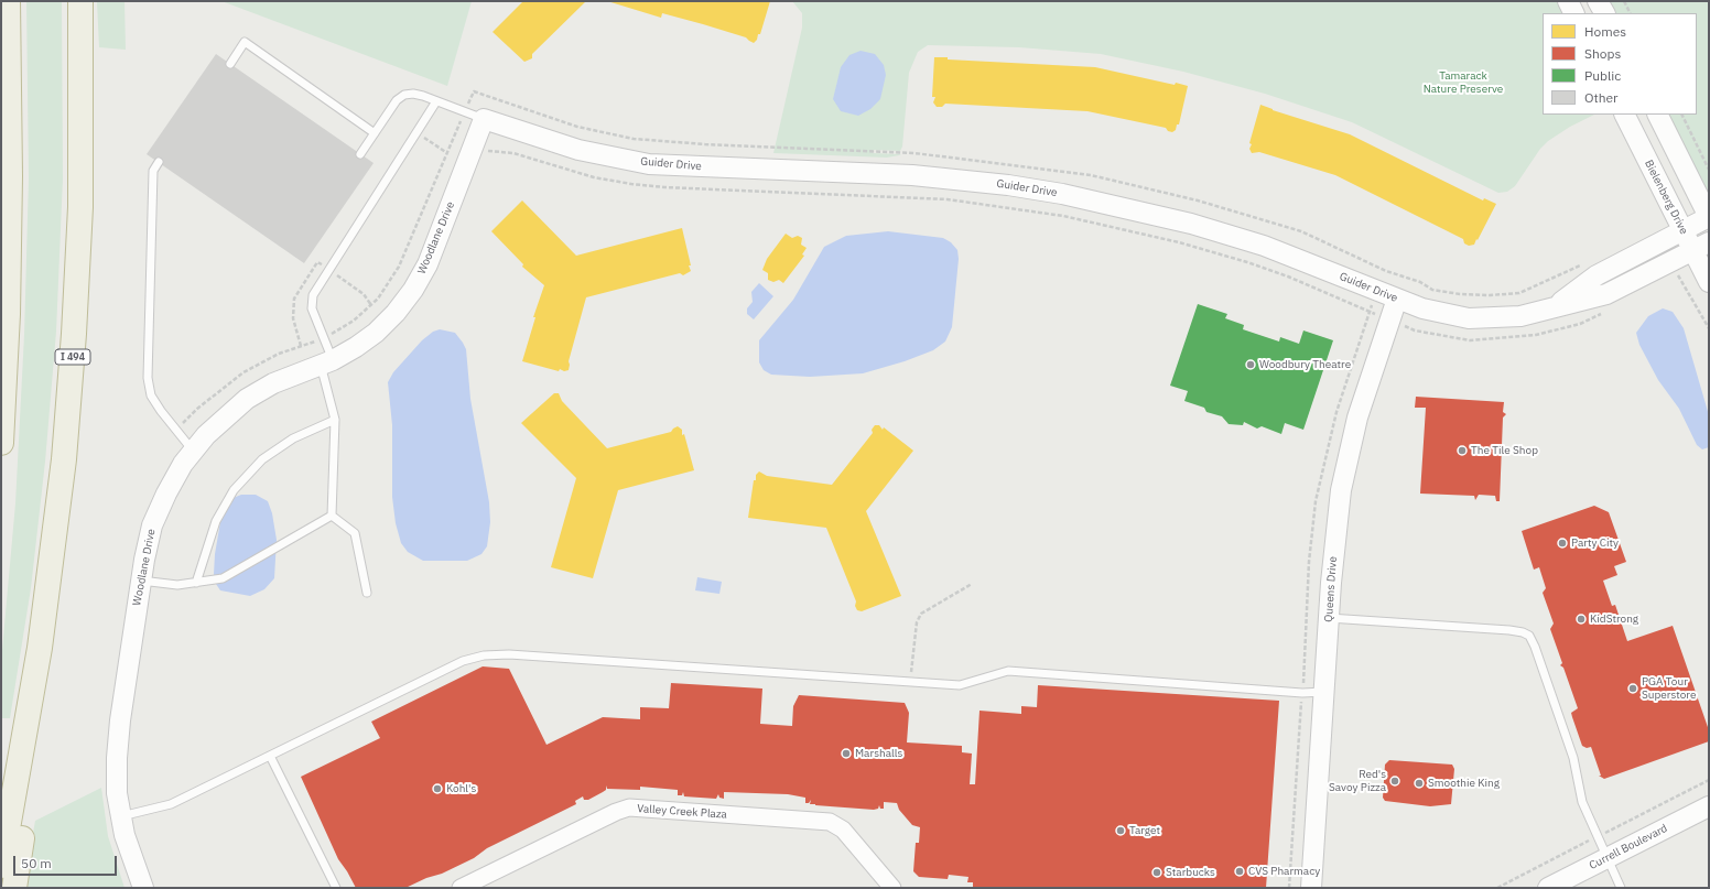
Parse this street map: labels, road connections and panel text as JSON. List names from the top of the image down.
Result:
{
  "streets": {
    "highway": ["I 494"],
    "street": [
      "Guider Drive",
      "Bielenberg Drive",
      "Woodlane Drive",
      "Queens Drive",
      "Valley Creek Plaza",
      "Currell Boulevard"
    ]
  },
  "crossings": [
    ["Guider Drive", "Bielenberg Drive"],
    ["Guider Drive", "Woodlane Drive"],
    ["Guider Drive", "Queens Drive"]
  ],
  "parks": ["Tamarack Nature Preserve"],
  "places": [
    "Woodbury Theatre",
    "The Tile Shop",
    "Party City",
    "KidStrong",
    "PGA Tour Superstore",
    "Marshalls",
    "Red's Savoy Pizza",
    "Smoothie King",
    "Kohl's",
    "Target",
    "CVS Pharmacy",
    "Starbucks"
  ],
  "legend": [
    "Homes",
    "Shops",
    "Public",
    "Other"
  ],
  "scale_bar": "50 m"
}
